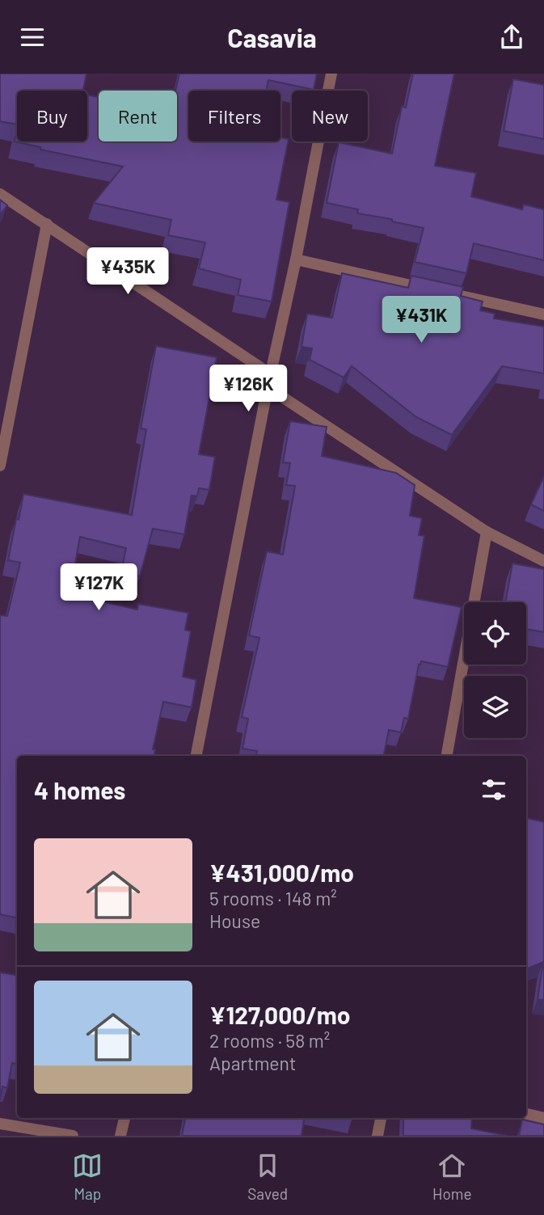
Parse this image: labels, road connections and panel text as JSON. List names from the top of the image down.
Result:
{
  "page": {
    "header": "Casavia",
    "chip": [
      "Buy",
      "Rent",
      "Filters",
      "New"
    ],
    "price": [
      "¥435K",
      "¥431K",
      "¥126K",
      "¥127K"
    ],
    "heading": "4 homes",
    "list": [
      {
        "name": "¥431,000/mo",
        "note": "5 rooms · 148 m² · House"
      },
      {
        "name": "¥127,000/mo",
        "note": "2 rooms · 58 m² · Apartment"
      }
    ],
    "tabs": ["Map", "Saved", "Home"]
  }
}
